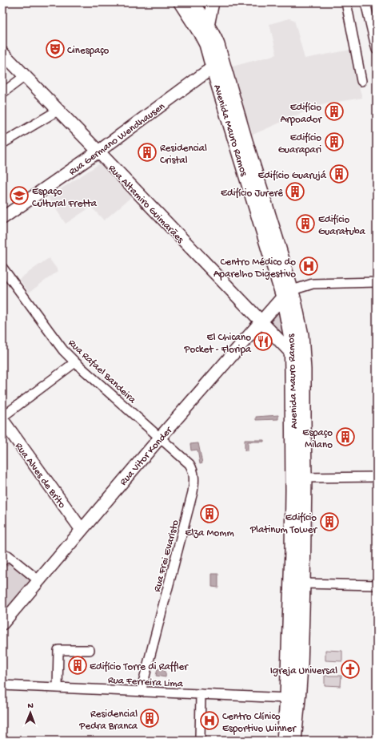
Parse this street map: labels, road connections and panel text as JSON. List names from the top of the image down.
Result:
{
  "streets": {
    "main road": ["Avenida Mauro Ramos"],
    "street": [
      "Rua Germano Wendhausen",
      "Rua Altamiro Guimarães",
      "Rua Rafael Bandeira",
      "Rua Vitor Konder",
      "Rua Alves de Brito",
      "Rua Frei Evaristo",
      "Rua Ferreira Lima"
    ]
  },
  "crossings": [
    ["Avenida Mauro Ramos", "Rua Germano Wendhausen"],
    ["Avenida Mauro Ramos", "Rua Altamiro Guimarães"],
    ["Avenida Mauro Ramos", "Rua Vitor Konder"],
    ["Avenida Mauro Ramos", "Rua Ferreira Lima"],
    ["Rua Germano Wendhausen", "Rua Altamiro Guimarães"],
    ["Rua Altamiro Guimarães", "Rua Vitor Konder"],
    ["Rua Rafael Bandeira", "Rua Vitor Konder"],
    ["Rua Rafael Bandeira", "Rua Frei Evaristo"],
    ["Rua Vitor Konder", "Rua Alves de Brito"],
    ["Rua Vitor Konder", "Rua Frei Evaristo"],
    ["Rua Frei Evaristo", "Rua Ferreira Lima"]
  ],
  "places": {
    "theatre": ["Cinespaço"],
    "building": [
      "Edifício Arpoador",
      "Edifício Guarapari",
      "Residencial Cristal",
      "Edifício Guarujá",
      "Edifício Jurerê",
      "Edifício Guaratuba",
      "Espaço Milano",
      "Elza Momm",
      "Edifício Platinum Tower",
      "Edifício Torre di Raffler",
      "Residencial Pedra Branca"
    ],
    "school or university": ["Espaço Cultural Fretta"],
    "hospital": ["Centro Médico do Aparelho Digestivo", "Centro Clínico Esportivo Winner"],
    "restaurant": ["El Chicano Pocket - Floripa"],
    "church": ["Igreja Universal"]
  },
  "north": "top"
}
